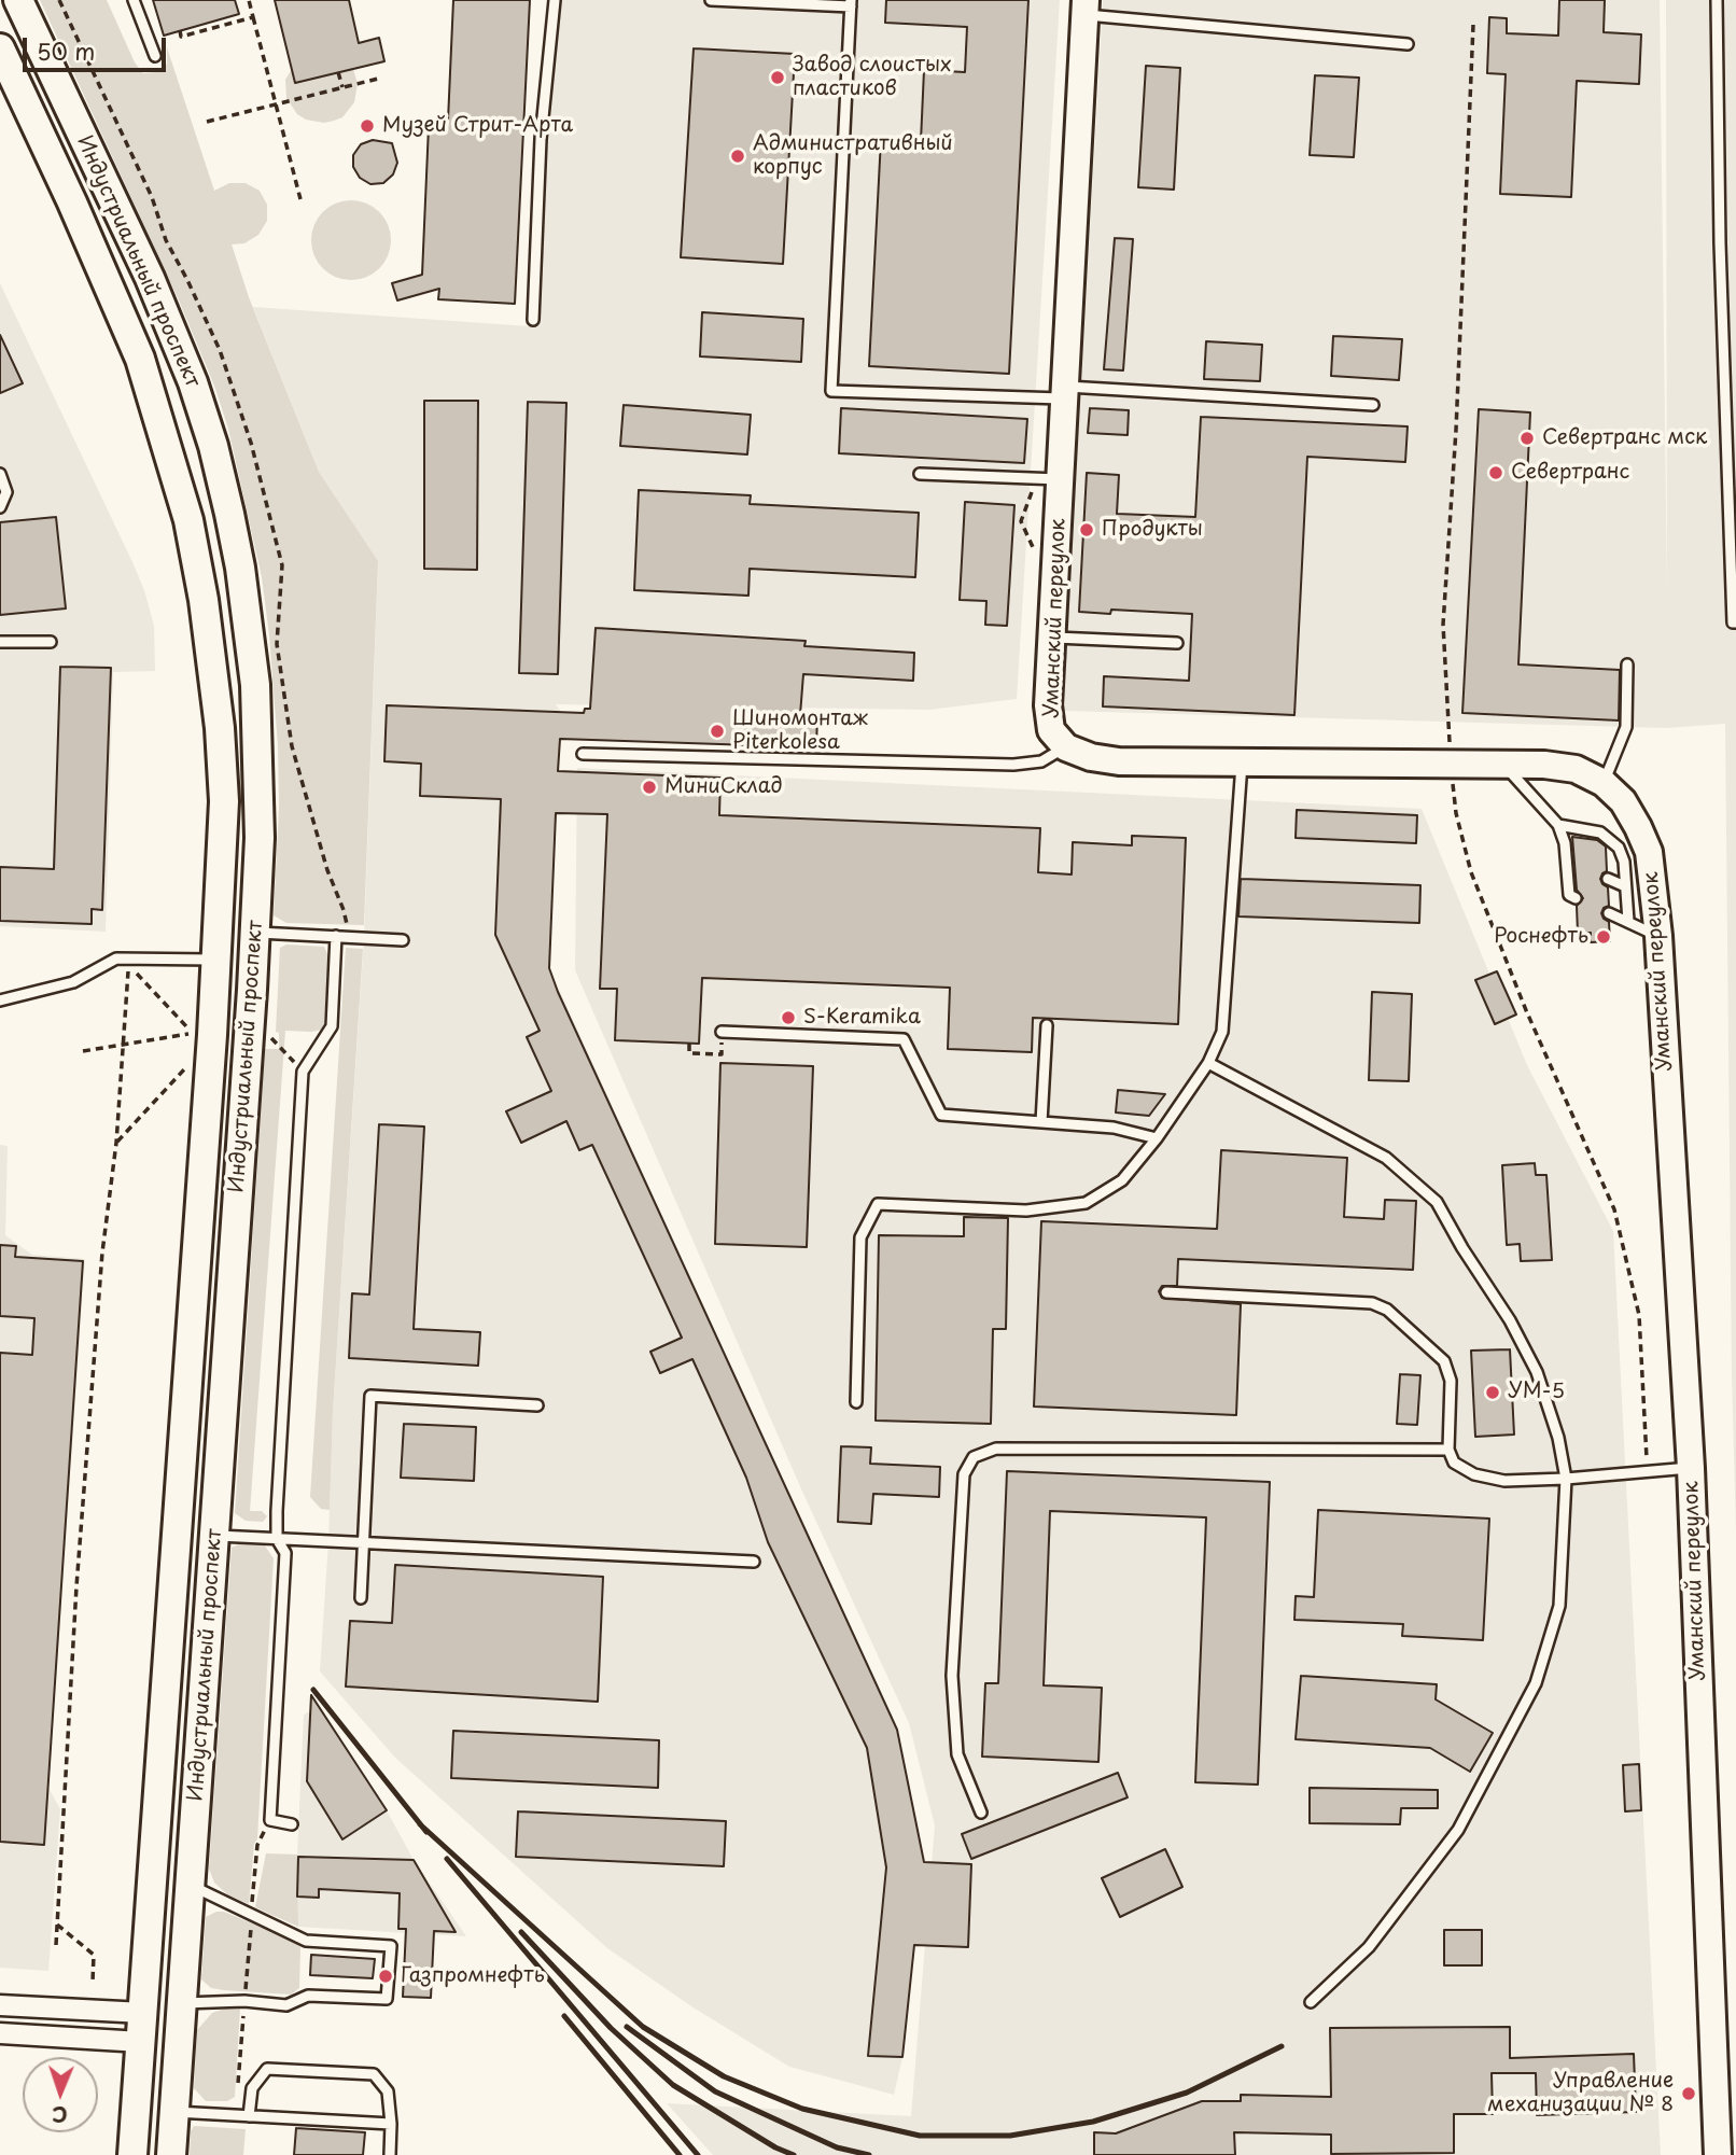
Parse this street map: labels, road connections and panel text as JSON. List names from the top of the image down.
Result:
{
  "streets": {
    "main road": ["Индустриальный проспект"],
    "street": ["Уманский переулок"]
  },
  "places": [
    "Завод слоистых пластиков",
    "Музей Стрит-Арта",
    "Административный корпус",
    "Севертранс мск",
    "Севертранс",
    "Продукты",
    "Шиномонтаж Piterkolesa",
    "МиниСклад",
    "Роснефть",
    "S-Keramika",
    "УМ-5",
    "Газпромнефть",
    "Управление механизации № 8"
  ],
  "scale_bar": "50 m",
  "north": "bottom"
}
